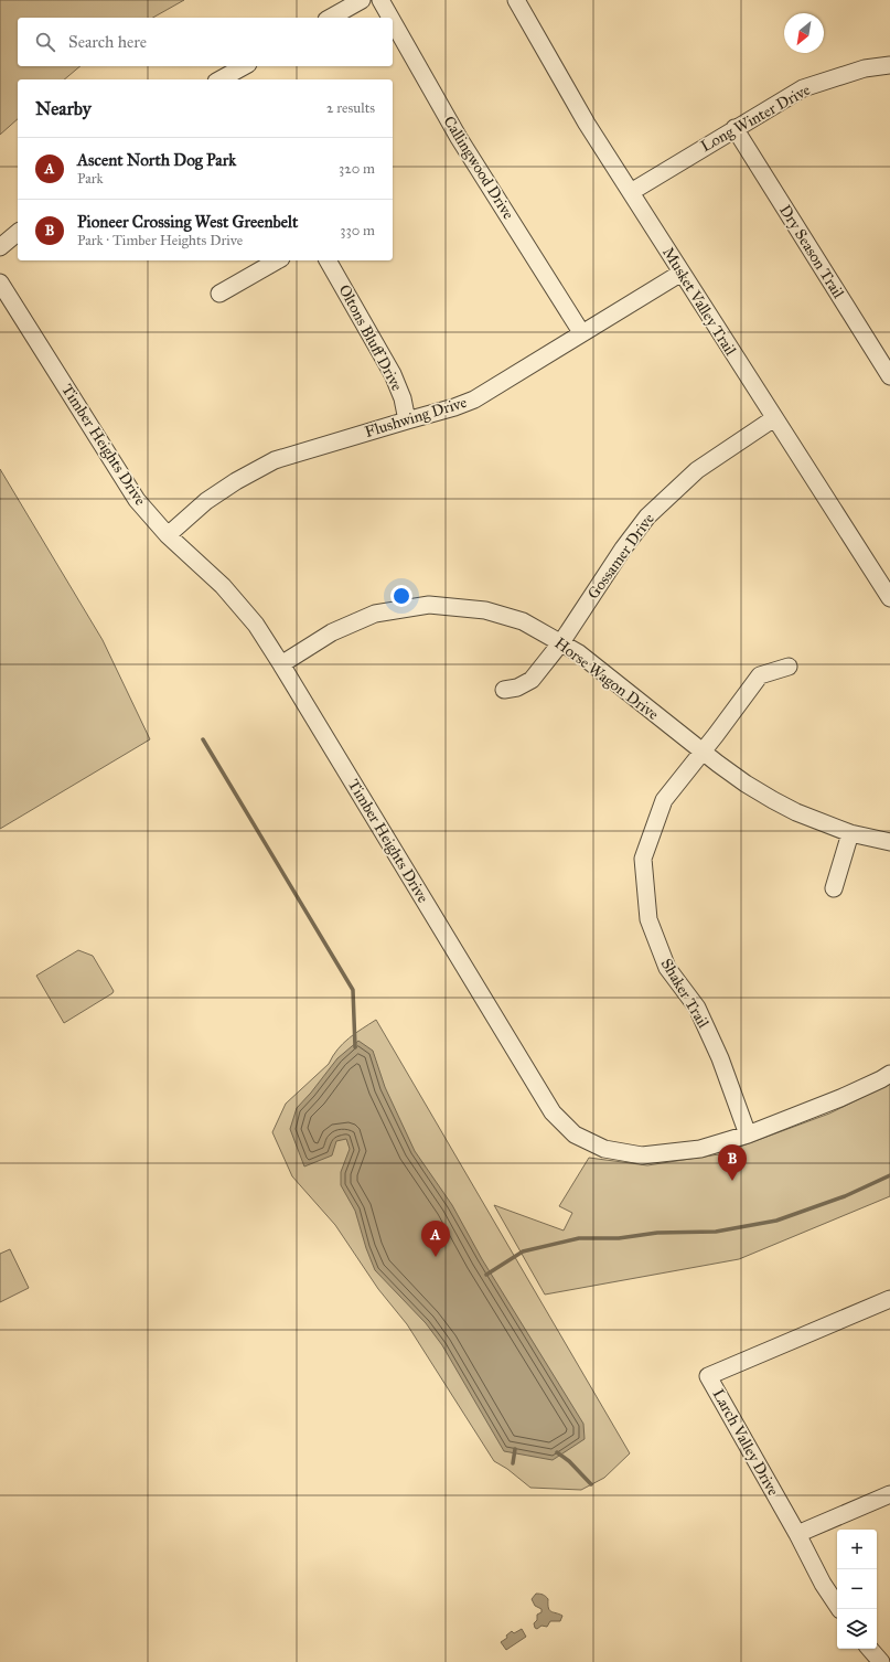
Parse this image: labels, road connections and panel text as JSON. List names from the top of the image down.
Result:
{
  "streets": {
    "street": [
      "Long Winter Drive",
      "Callingwood Drive",
      "Dry Season Trail",
      "Musket Valley Trail",
      "Oltons Bluff Drive",
      "Flushwing Drive",
      "Timber Heights Drive",
      "Gossamer Drive",
      "Horse Wagon Drive",
      "Shaker Trail",
      "Larch Valley Drive"
    ]
  },
  "crossings": [
    ["Long Winter Drive", "Dry Season Trail"],
    ["Long Winter Drive", "Musket Valley Trail"],
    ["Callingwood Drive", "Flushwing Drive"],
    ["Musket Valley Trail", "Flushwing Drive"],
    ["Musket Valley Trail", "Gossamer Drive"],
    ["Oltons Bluff Drive", "Flushwing Drive"],
    ["Flushwing Drive", "Timber Heights Drive"],
    ["Timber Heights Drive", "Horse Wagon Drive"],
    ["Timber Heights Drive", "Shaker Trail"],
    ["Gossamer Drive", "Horse Wagon Drive"],
    ["Horse Wagon Drive", "Shaker Trail"]
  ],
  "north": "bottom left",
  "page": {
    "search": "Search here",
    "heading": ["Nearby", "2 results"],
    "list": [
      {
        "mark": "A",
        "name": "Ascent North Dog Park",
        "note": "Park",
        "value": "320 m"
      },
      {
        "mark": "B",
        "name": "Pioneer Crossing West Greenbelt",
        "note": "Park · Timber Heights Drive",
        "value": "330 m"
      }
    ],
    "pins": ["B", "A"],
    "map_buttons": ["+", "−"]
  }
}
